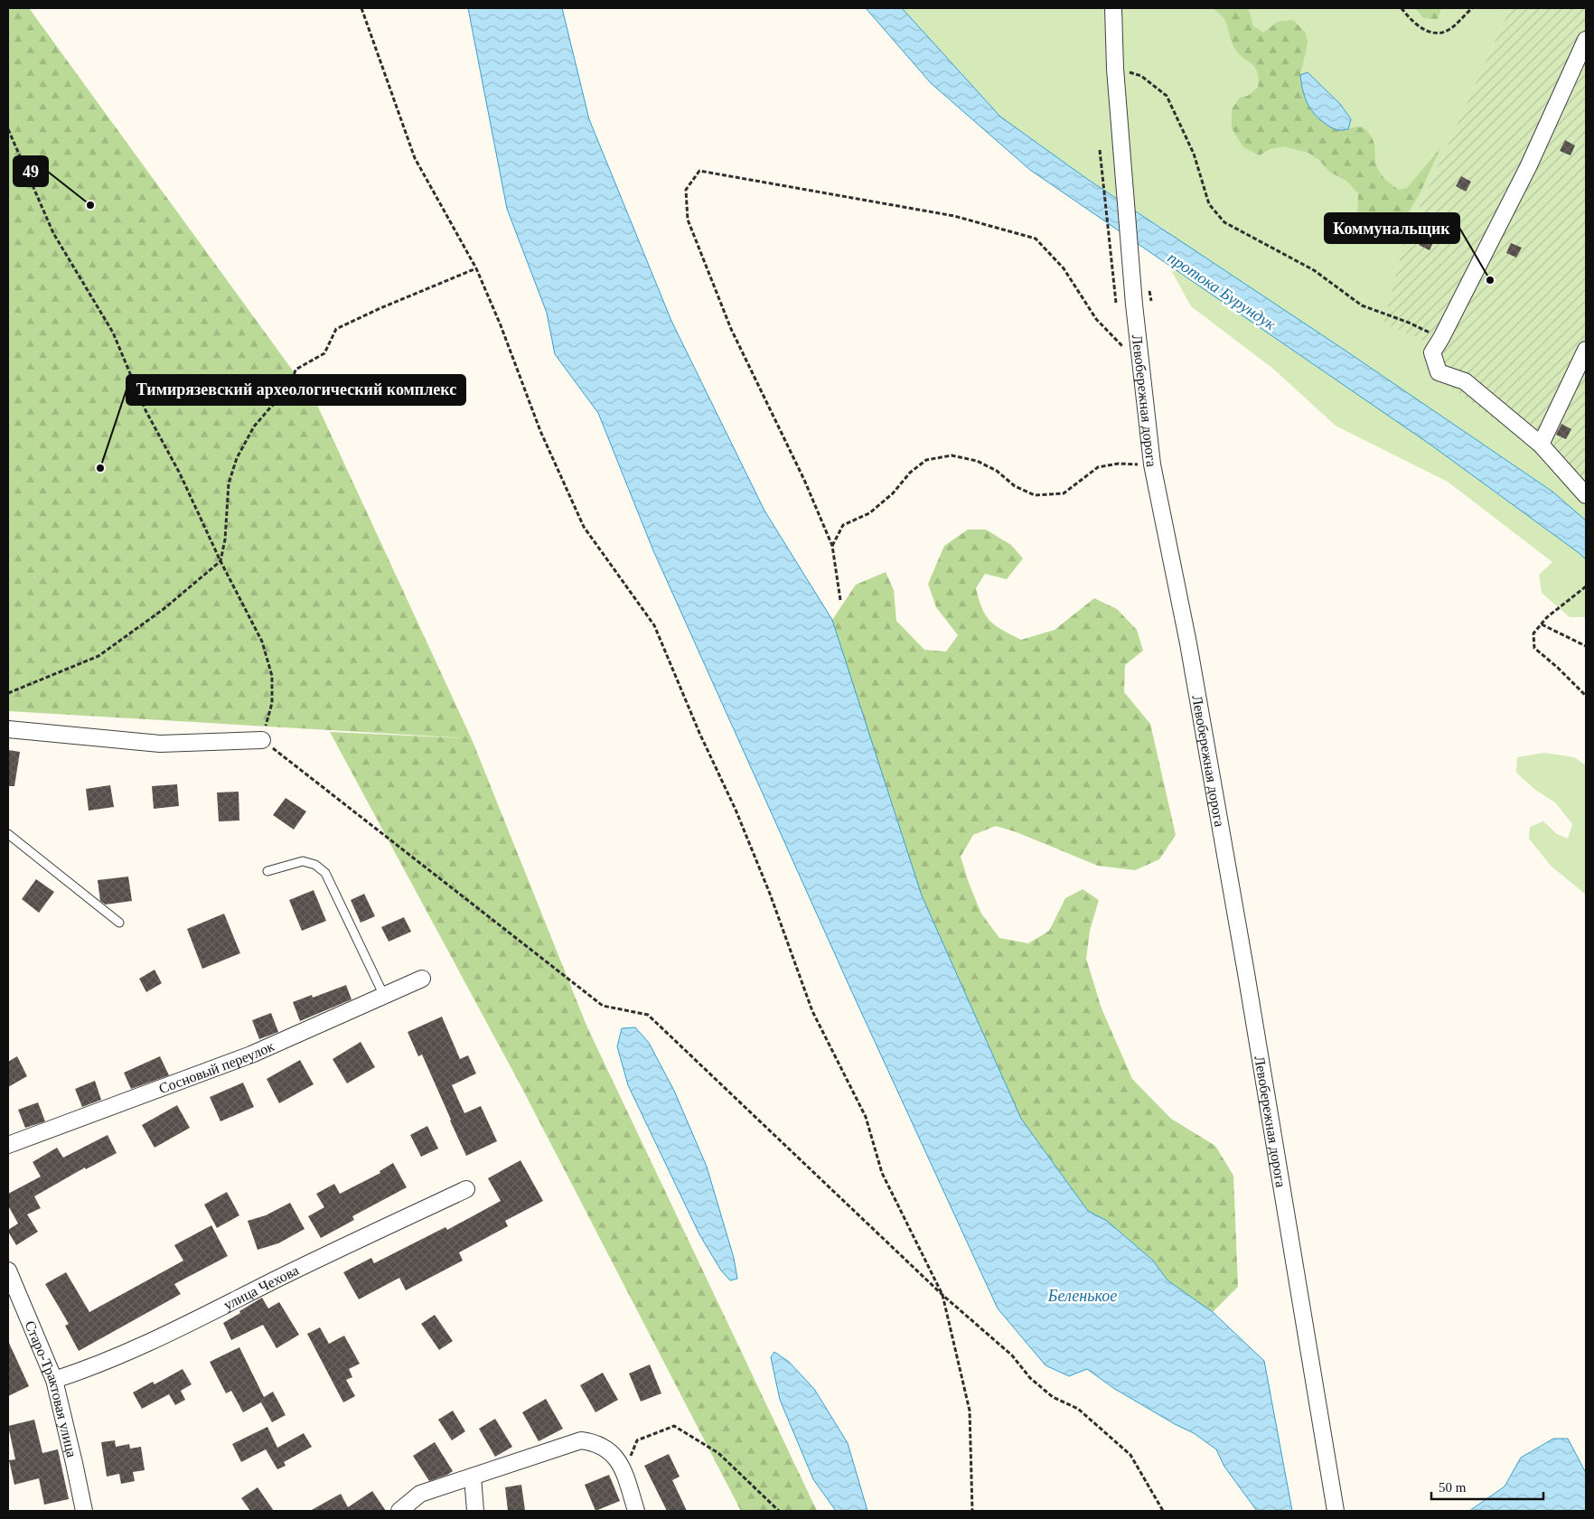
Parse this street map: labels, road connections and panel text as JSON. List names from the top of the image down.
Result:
{
  "streets": {
    "street": [
      "Левобережная дорога",
      "Сосновый переулок",
      "улица Чехова",
      "Старо-Трактовая улица"
    ]
  },
  "crossings": [
    ["улица Чехова", "Старо-Трактовая улица"]
  ],
  "water": ["протока Бурундук", "Беленькое"],
  "places": ["49", "Коммунальщик", "Тимирязевский археологический комплекс"],
  "scale_bar": "50 m"
}
